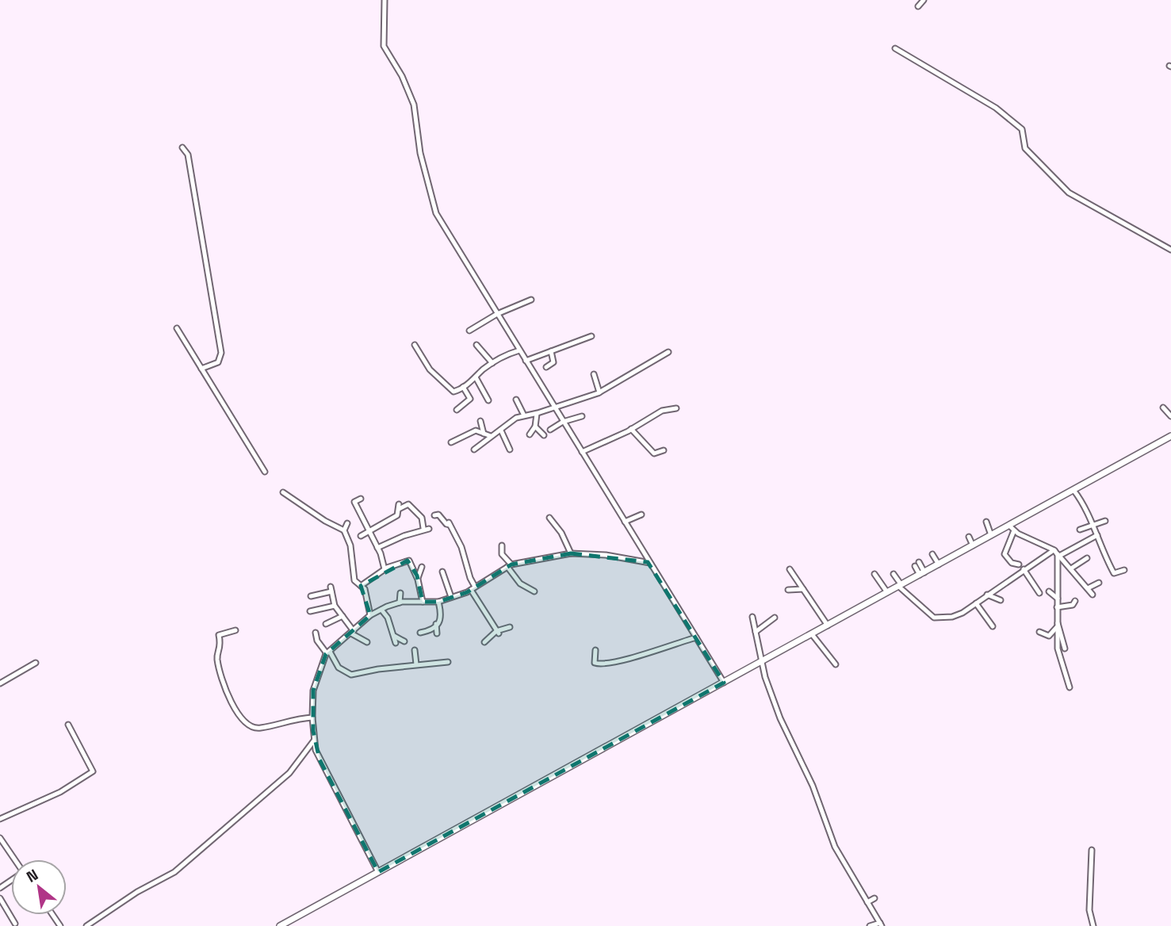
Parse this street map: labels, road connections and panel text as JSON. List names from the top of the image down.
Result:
{
  "north": "top left"
}
